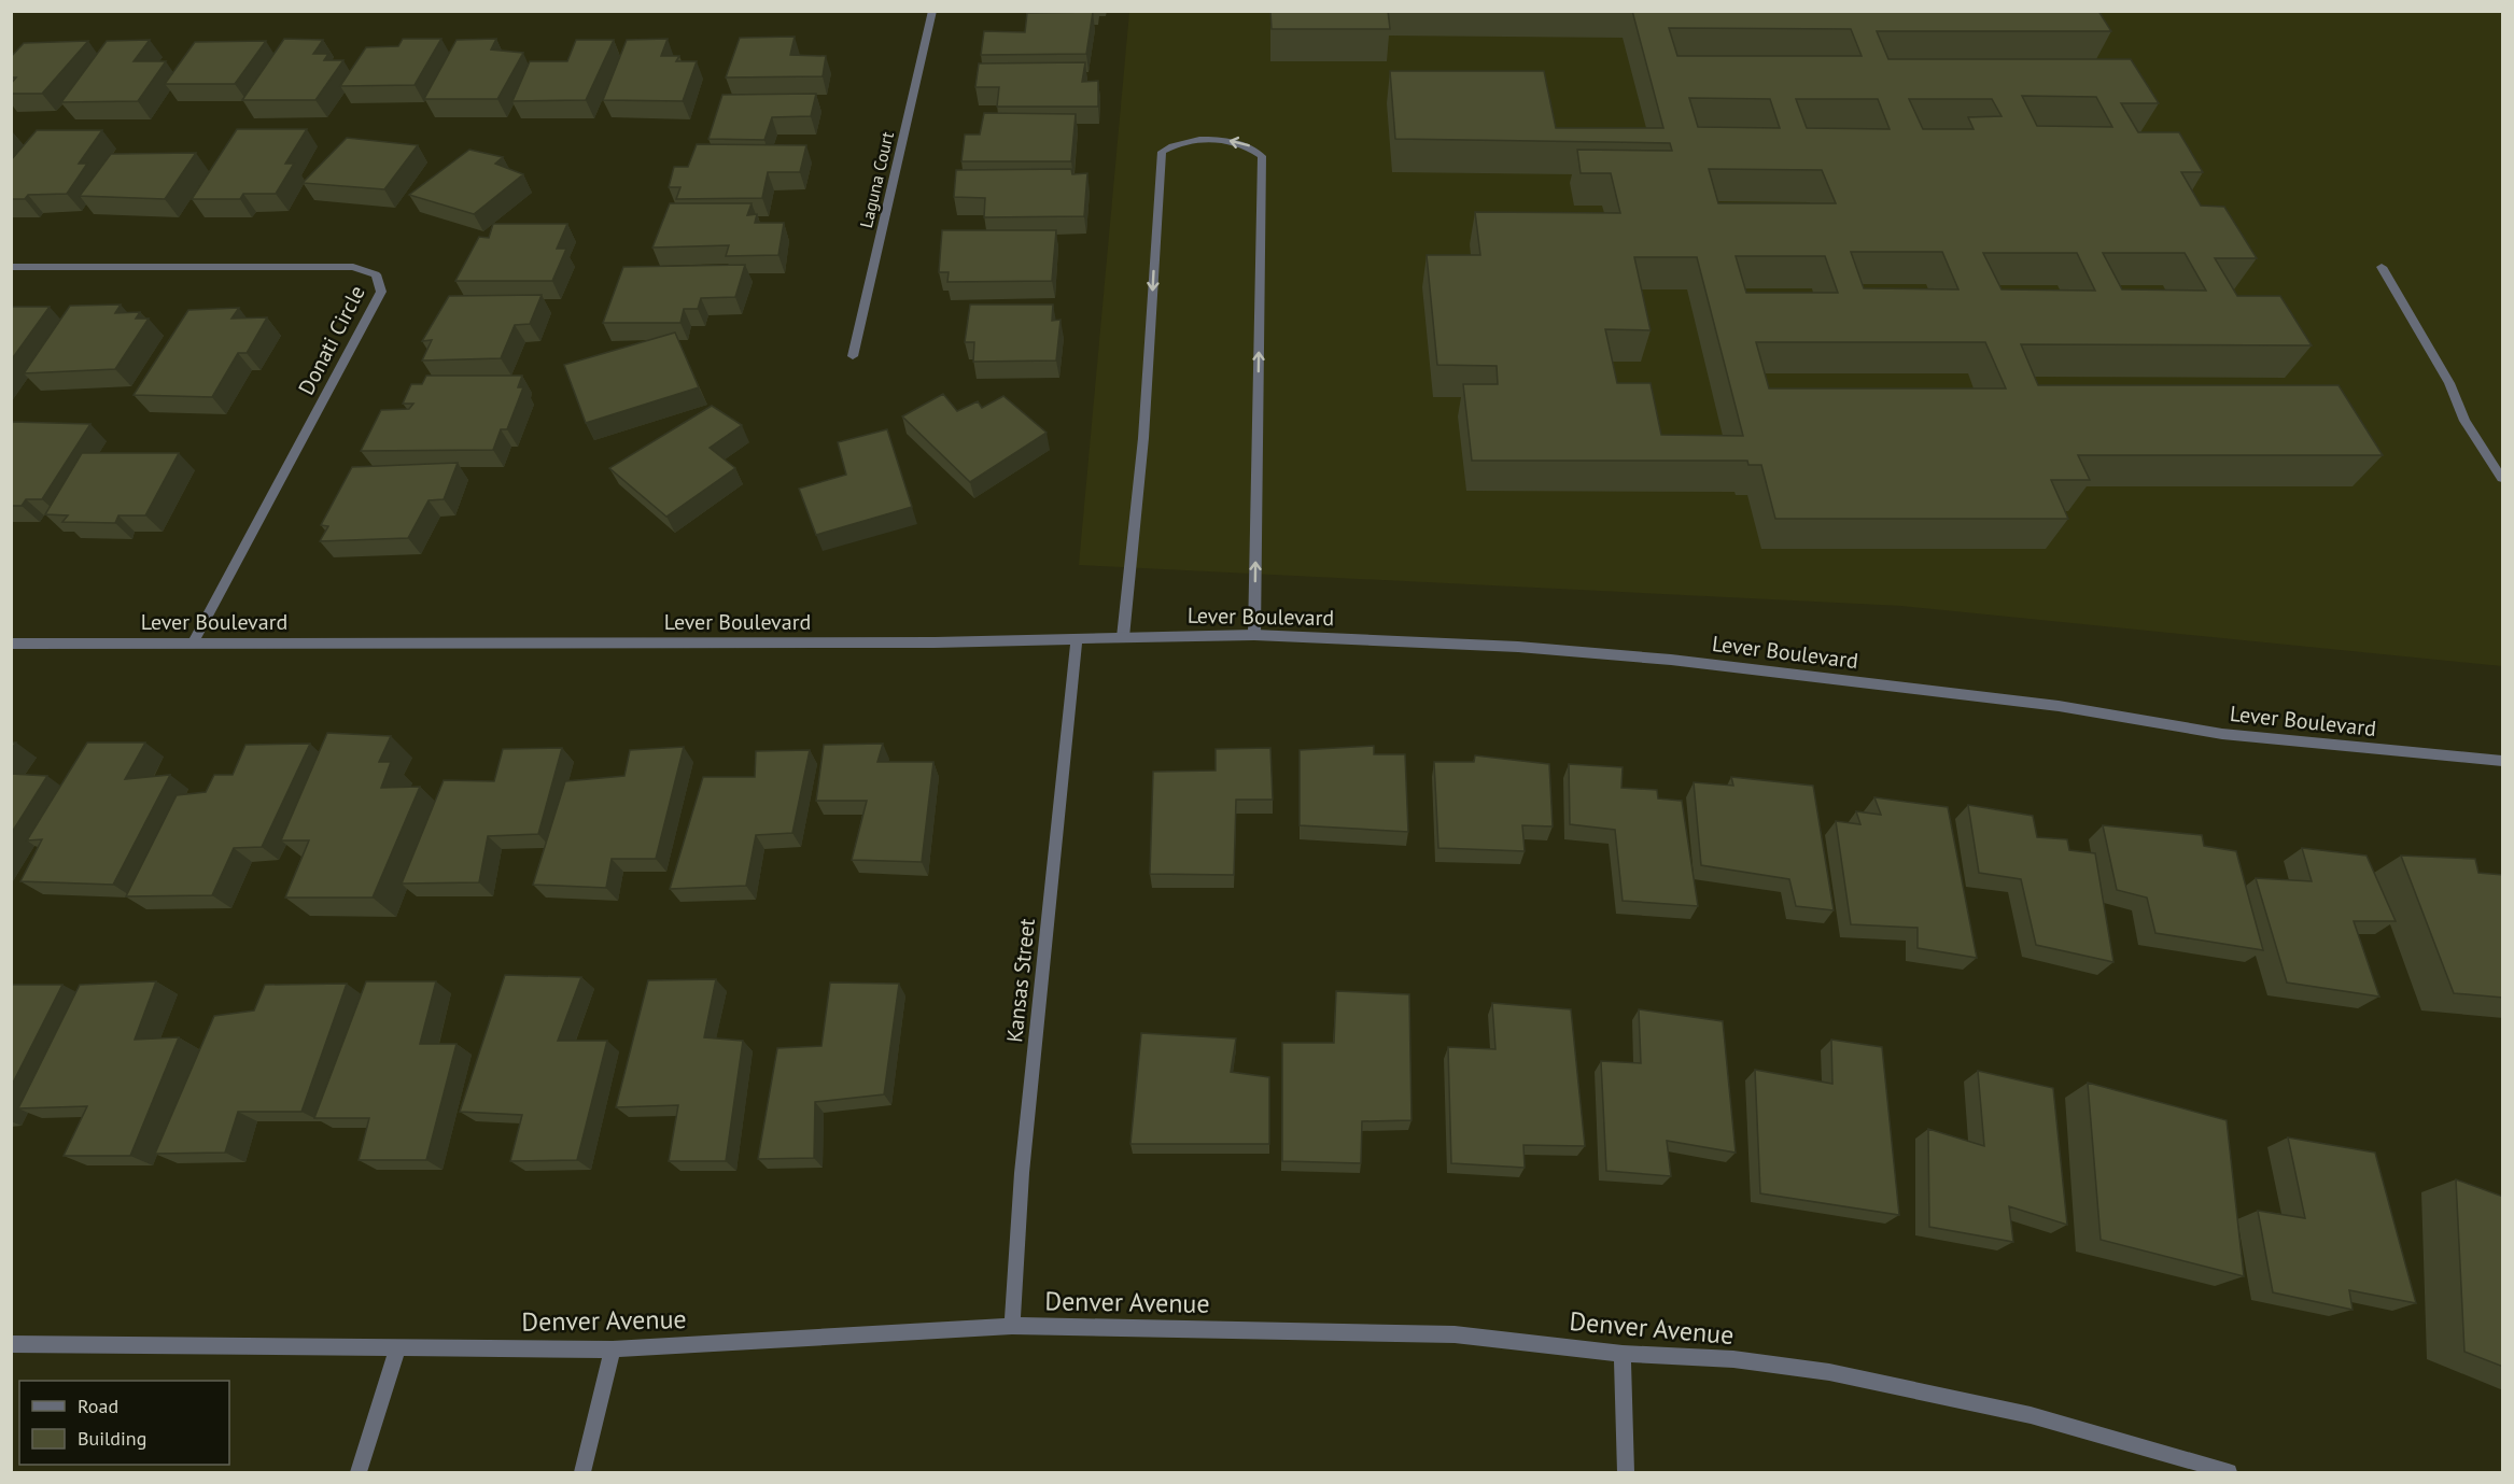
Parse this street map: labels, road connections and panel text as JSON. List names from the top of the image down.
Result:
{
  "streets": {
    "street": [
      "Laguna Court",
      "Donati Circle",
      "Lever Boulevard",
      "Kansas Street",
      "Denver Avenue"
    ]
  },
  "crossings": [
    ["Donati Circle", "Lever Boulevard"],
    ["Lever Boulevard", "Kansas Street"],
    ["Kansas Street", "Denver Avenue"]
  ],
  "legend": ["Road", "Building"]
}
